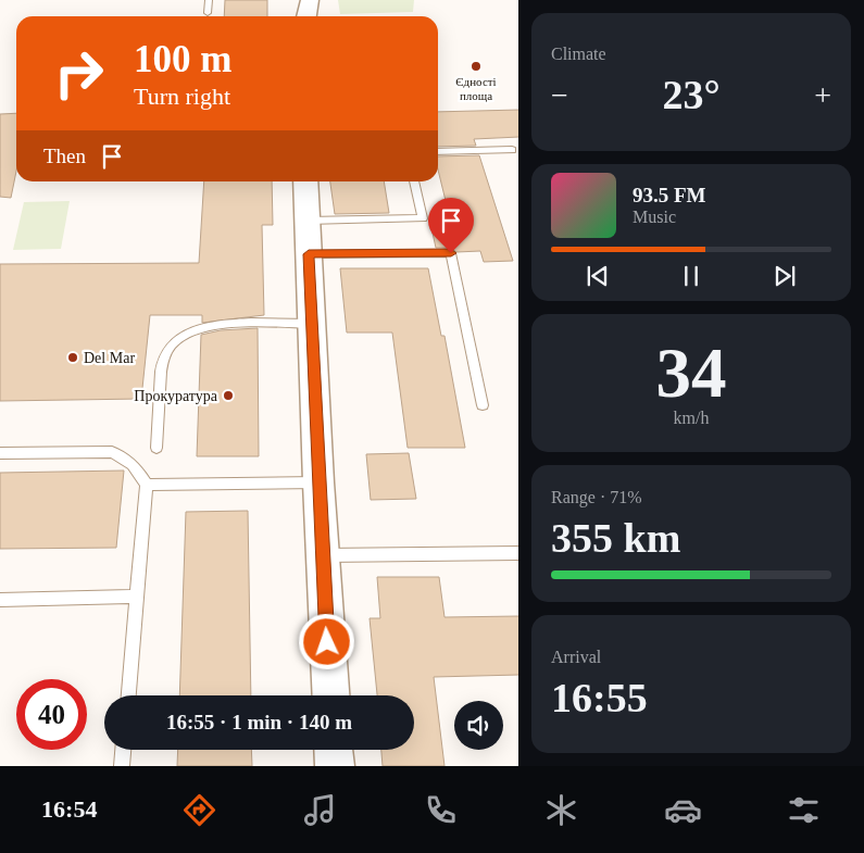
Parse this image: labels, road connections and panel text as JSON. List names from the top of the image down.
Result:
{
  "places": ["Єдності площа", "Del Mar", "Прокуратура"],
  "page": {
    "tile": [
      "Climate",
      ["34", "km/h"],
      ["Range · 71%", "355 km"],
      ["Arrival", "16:55"]
    ],
    "turn": ["100 m", "Turn right"],
    "heat": ["−", "23°", "+"],
    "then": "Then",
    "song": ["93.5 FM", "Music"],
    "limit": "40",
    "trip": "16:55 · 1 min · 140 m",
    "tabs": "16:54"
  }
}
